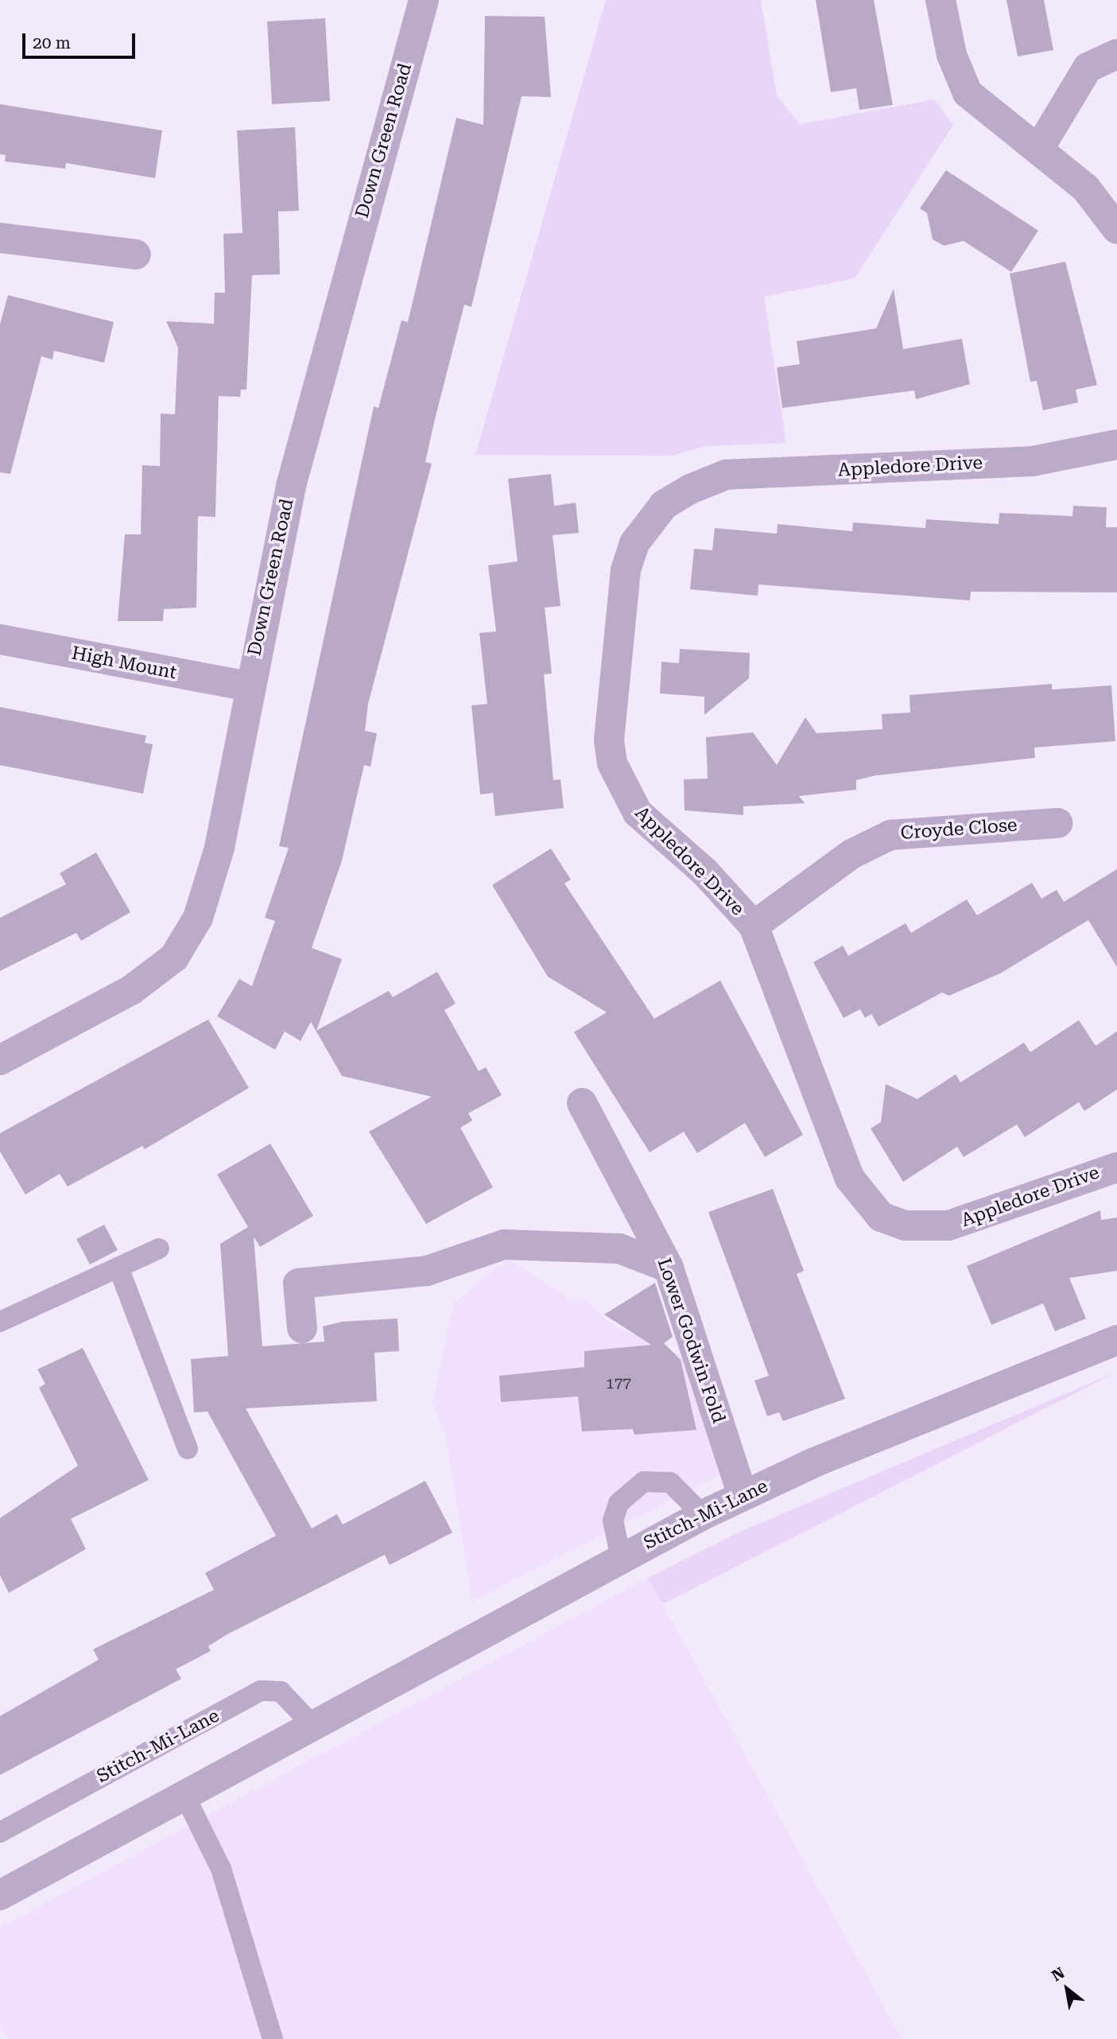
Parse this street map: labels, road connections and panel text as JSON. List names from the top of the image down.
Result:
{
  "streets": {
    "street": [
      "Down Green Road",
      "Appledore Drive",
      "High Mount",
      "Croyde Close",
      "Lower Godwin Fold",
      "Stitch-Mi-Lane"
    ]
  },
  "crossings": [
    ["Down Green Road", "High Mount"],
    ["Appledore Drive", "Croyde Close"],
    ["Lower Godwin Fold", "Stitch-Mi-Lane"]
  ],
  "house_numbers": ["177"],
  "scale_bar": "20 m",
  "north": "top left"
}
